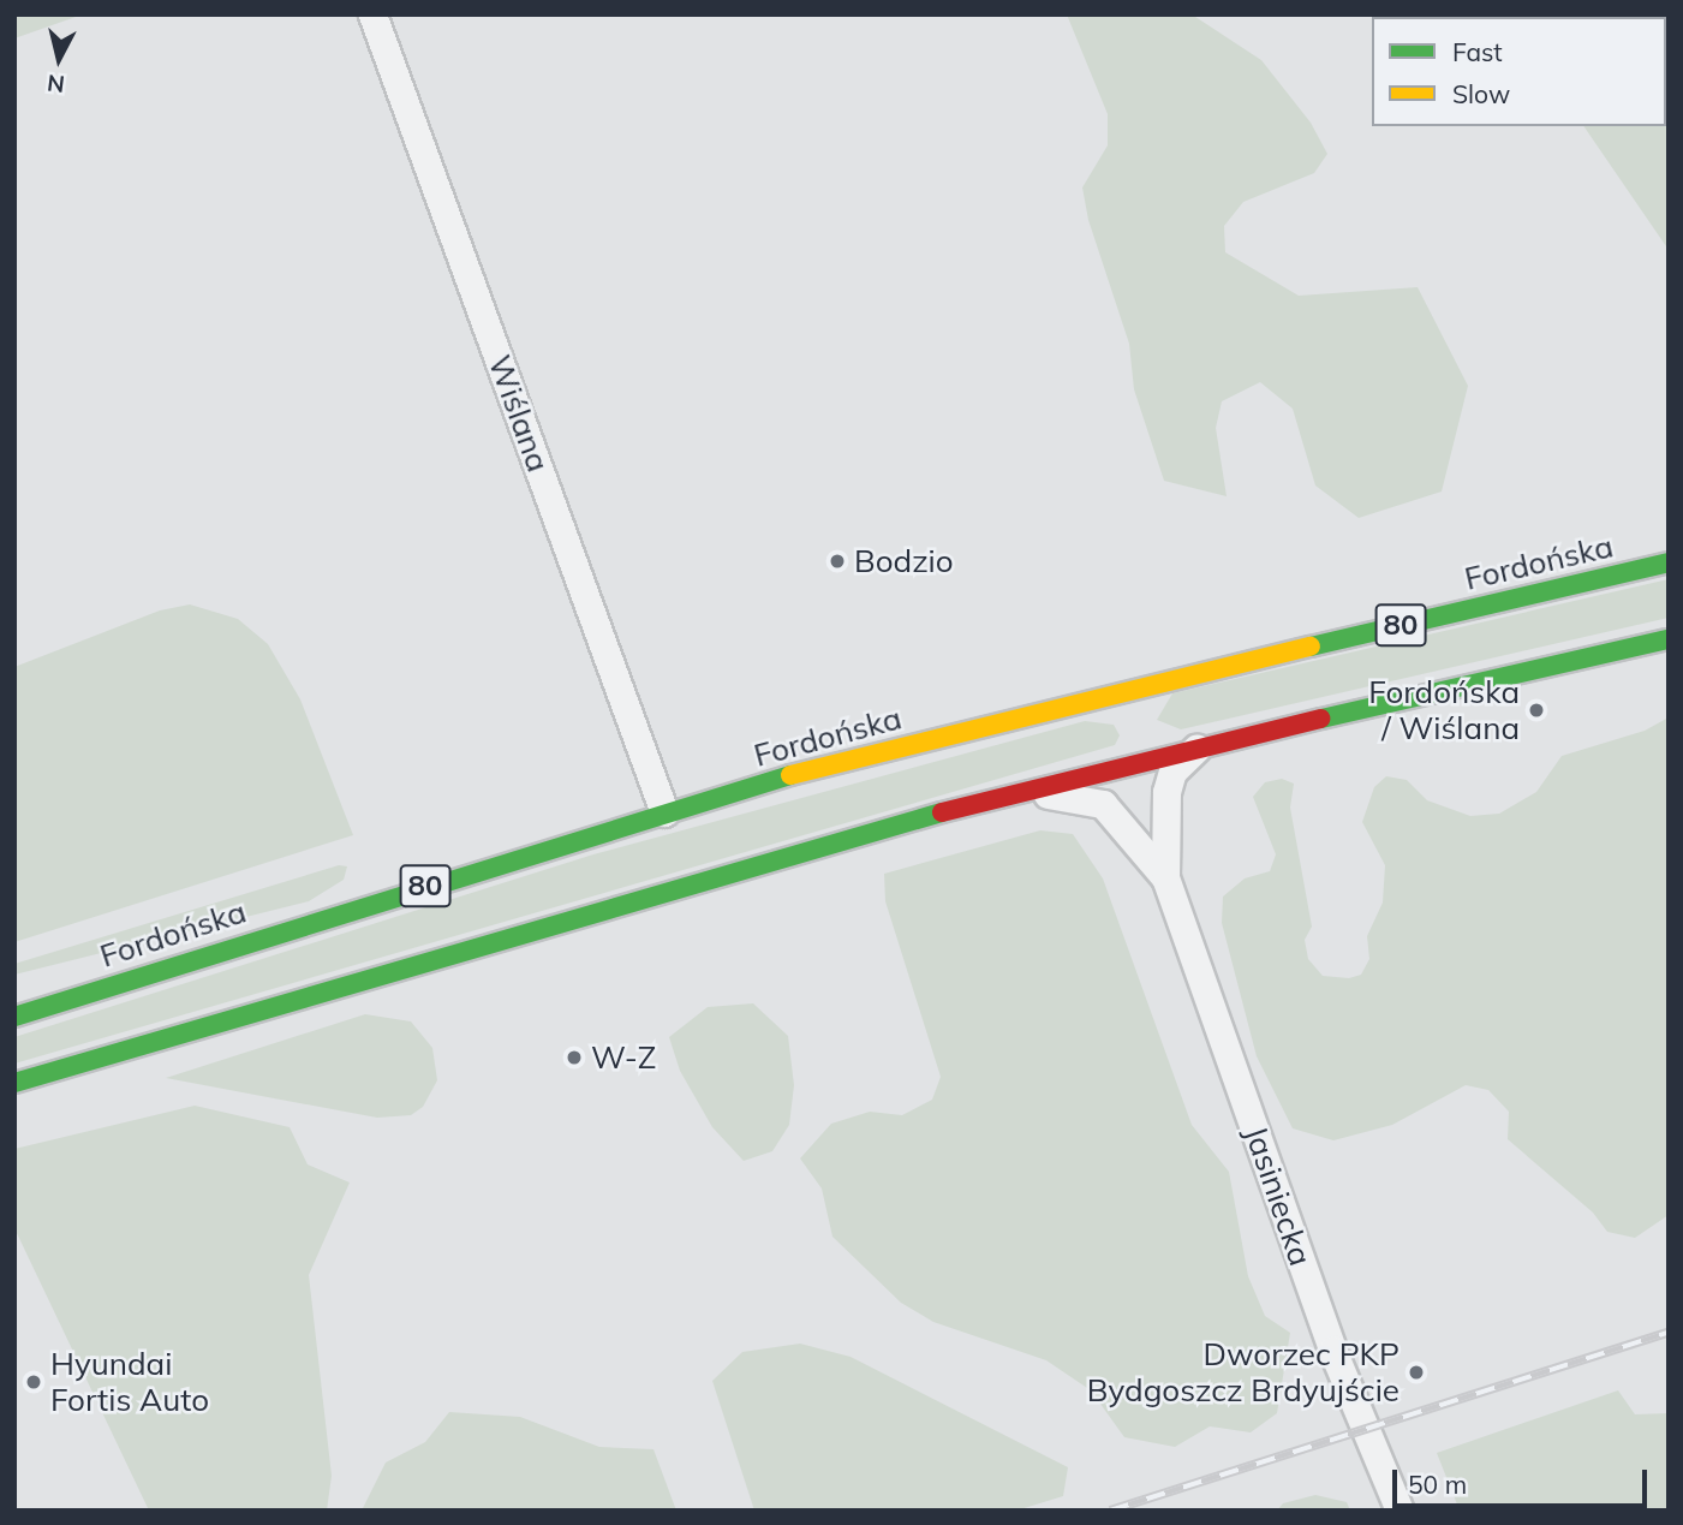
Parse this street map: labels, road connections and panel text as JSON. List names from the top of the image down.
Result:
{
  "streets": {
    "main road": ["Fordońska", "80"],
    "street": ["Wiślana", "Jasiniecka"]
  },
  "crossings": [
    ["Wiślana", "Fordońska"],
    ["80", "Jasiniecka"]
  ],
  "places": [
    "Bodzio",
    "Fordońska / Wiślana",
    "W-Z",
    "Dworzec PKP Bydgoszcz Brdyujście",
    "Hyundai Fortis Auto"
  ],
  "legend": ["Fast", "Slow"],
  "scale_bar": "50 m",
  "north": "bottom"
}
